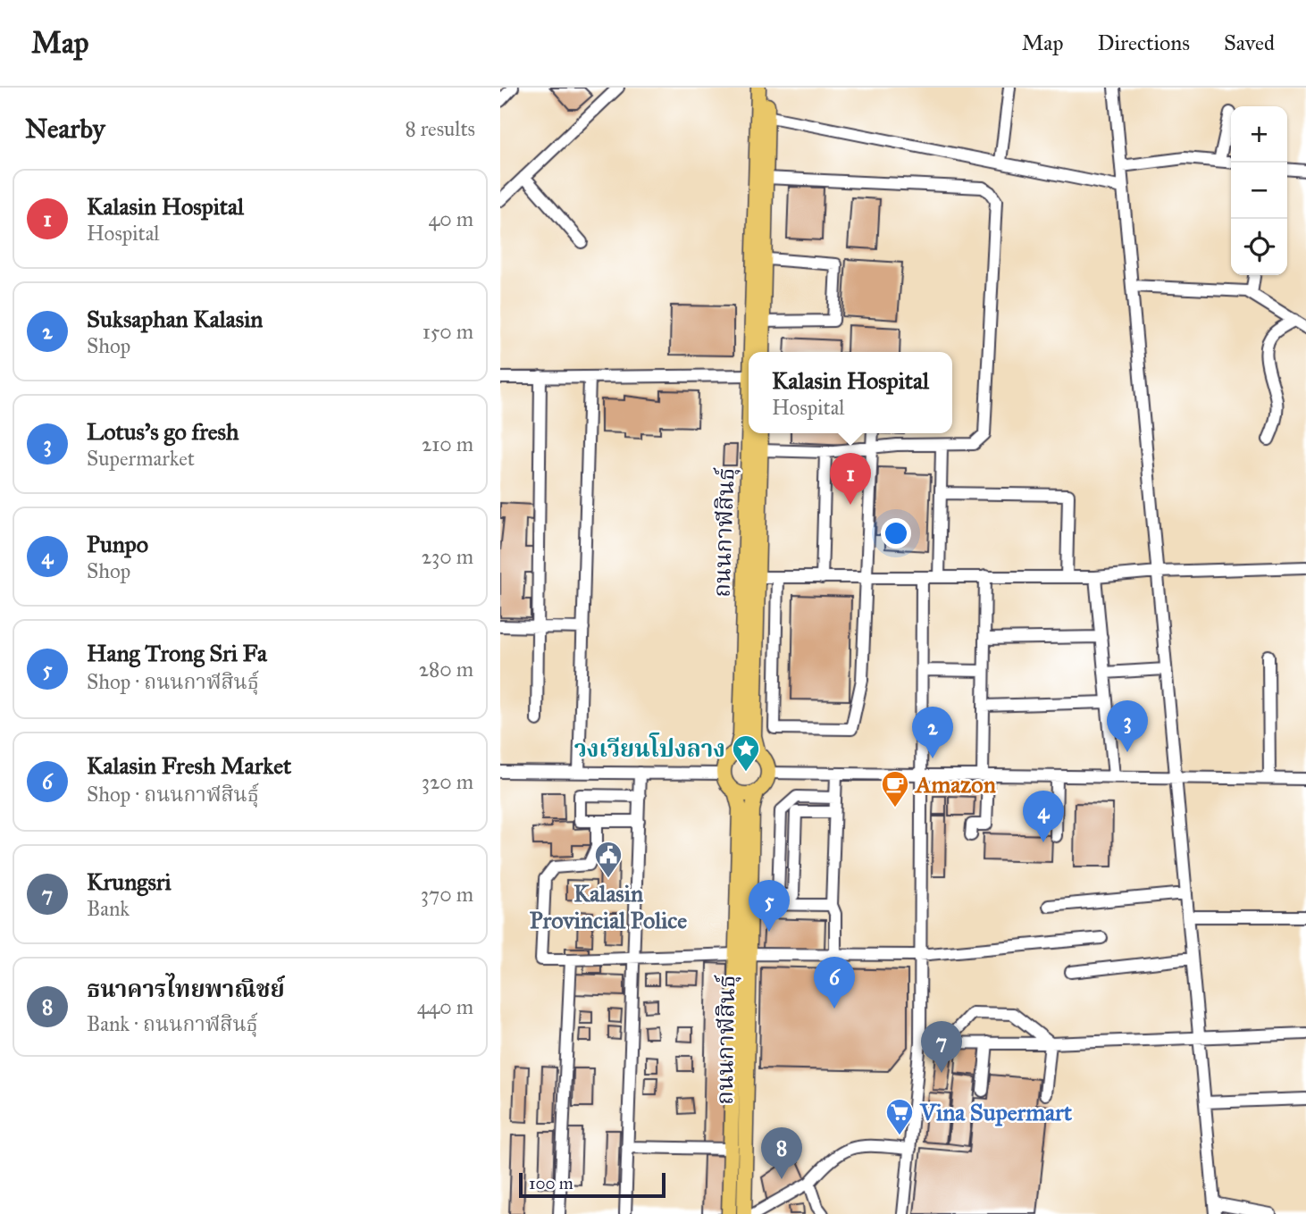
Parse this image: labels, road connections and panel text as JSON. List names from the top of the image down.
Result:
{
  "streets": {
    "main road": ["ถนนกาฬสินธุ์"]
  },
  "places": {
    "place": ["วงเวียนโปงลาง"],
    "cafe": ["Amazon"],
    "public building": ["Kalasin Provincial Police"],
    "supermarket": ["Vina Supermart"]
  },
  "scale_bar": "100 m",
  "page": {
    "header": "Map",
    "nav": ["Map", "Directions", "Saved"],
    "heading": ["Nearby", "8 results"],
    "map_buttons": ["+", "−"],
    "list": [
      {
        "mark": "1",
        "name": "Kalasin Hospital",
        "note": "Hospital",
        "value": "40 m"
      },
      {
        "mark": "2",
        "name": "Suksaphan Kalasin",
        "note": "Shop",
        "value": "150 m"
      },
      {
        "mark": "3",
        "name": "Lotus's go fresh",
        "note": "Supermarket",
        "value": "210 m"
      },
      {
        "mark": "4",
        "name": "Punpo",
        "note": "Shop",
        "value": "230 m"
      },
      {
        "mark": "5",
        "name": "Hang Trong Sri Fa",
        "note": "Shop · ถนนกาฬสินธุ์",
        "value": "280 m"
      },
      {
        "mark": "6",
        "name": "Kalasin Fresh Market",
        "note": "Shop · ถนนกาฬสินธุ์",
        "value": "320 m"
      },
      {
        "mark": "7",
        "name": "Krungsri",
        "note": "Bank",
        "value": "370 m"
      },
      {
        "mark": "8",
        "name": "ธนาคารไทยพาณิชย์",
        "note": "Bank · ถนนกาฬสินธุ์",
        "value": "440 m"
      }
    ],
    "popup": ["Kalasin Hospital", "Hospital"],
    "pins": [
      "1",
      "3",
      "2",
      "4",
      "5",
      "6",
      "7",
      "8"
    ],
    "scale": "100 m"
  }
}
